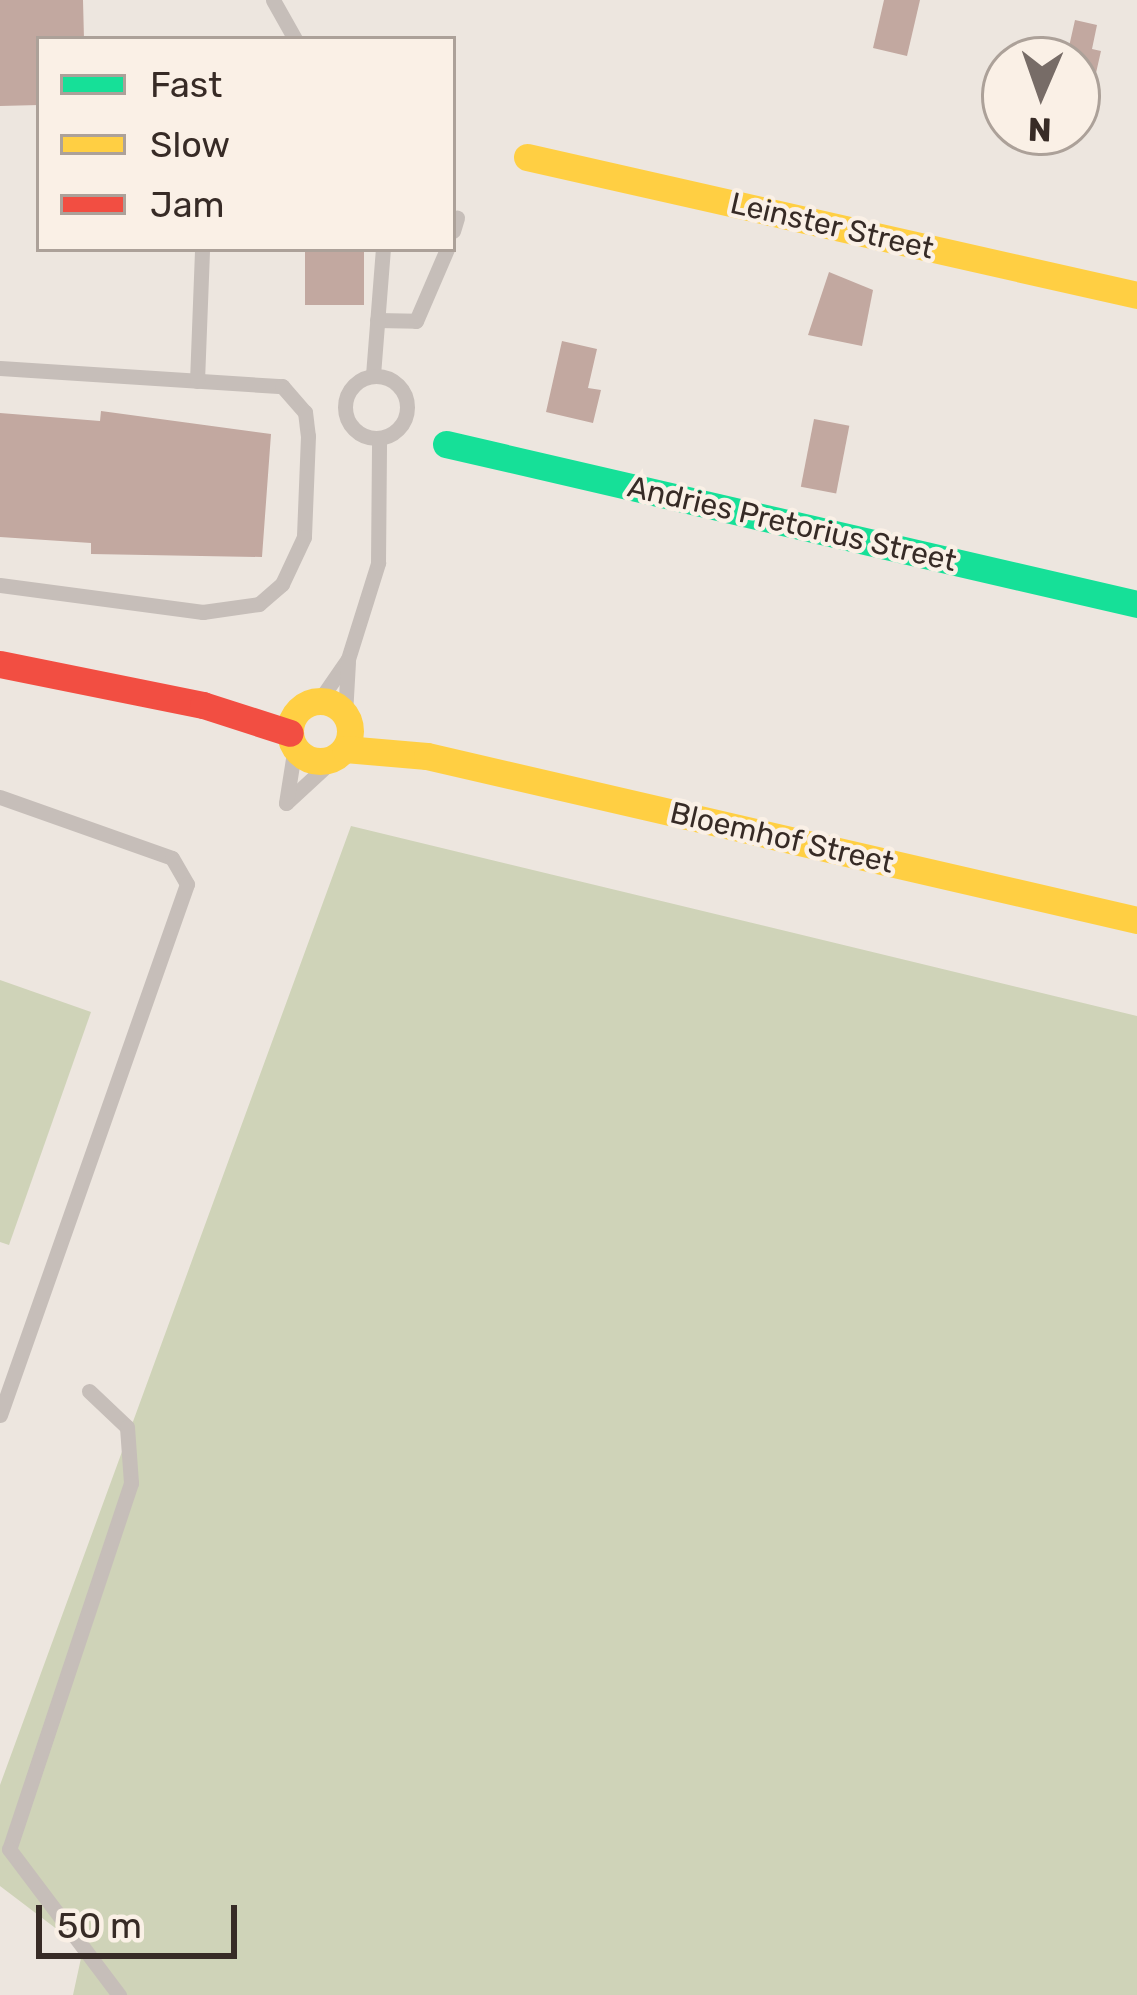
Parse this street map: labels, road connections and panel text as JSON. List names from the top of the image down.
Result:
{
  "streets": {
    "street": ["Leinster Street", "Andries Pretorius Street", "Bloemhof Street"]
  },
  "legend": ["Fast", "Slow", "Jam"],
  "scale_bar": "50 m",
  "north": "bottom"
}
